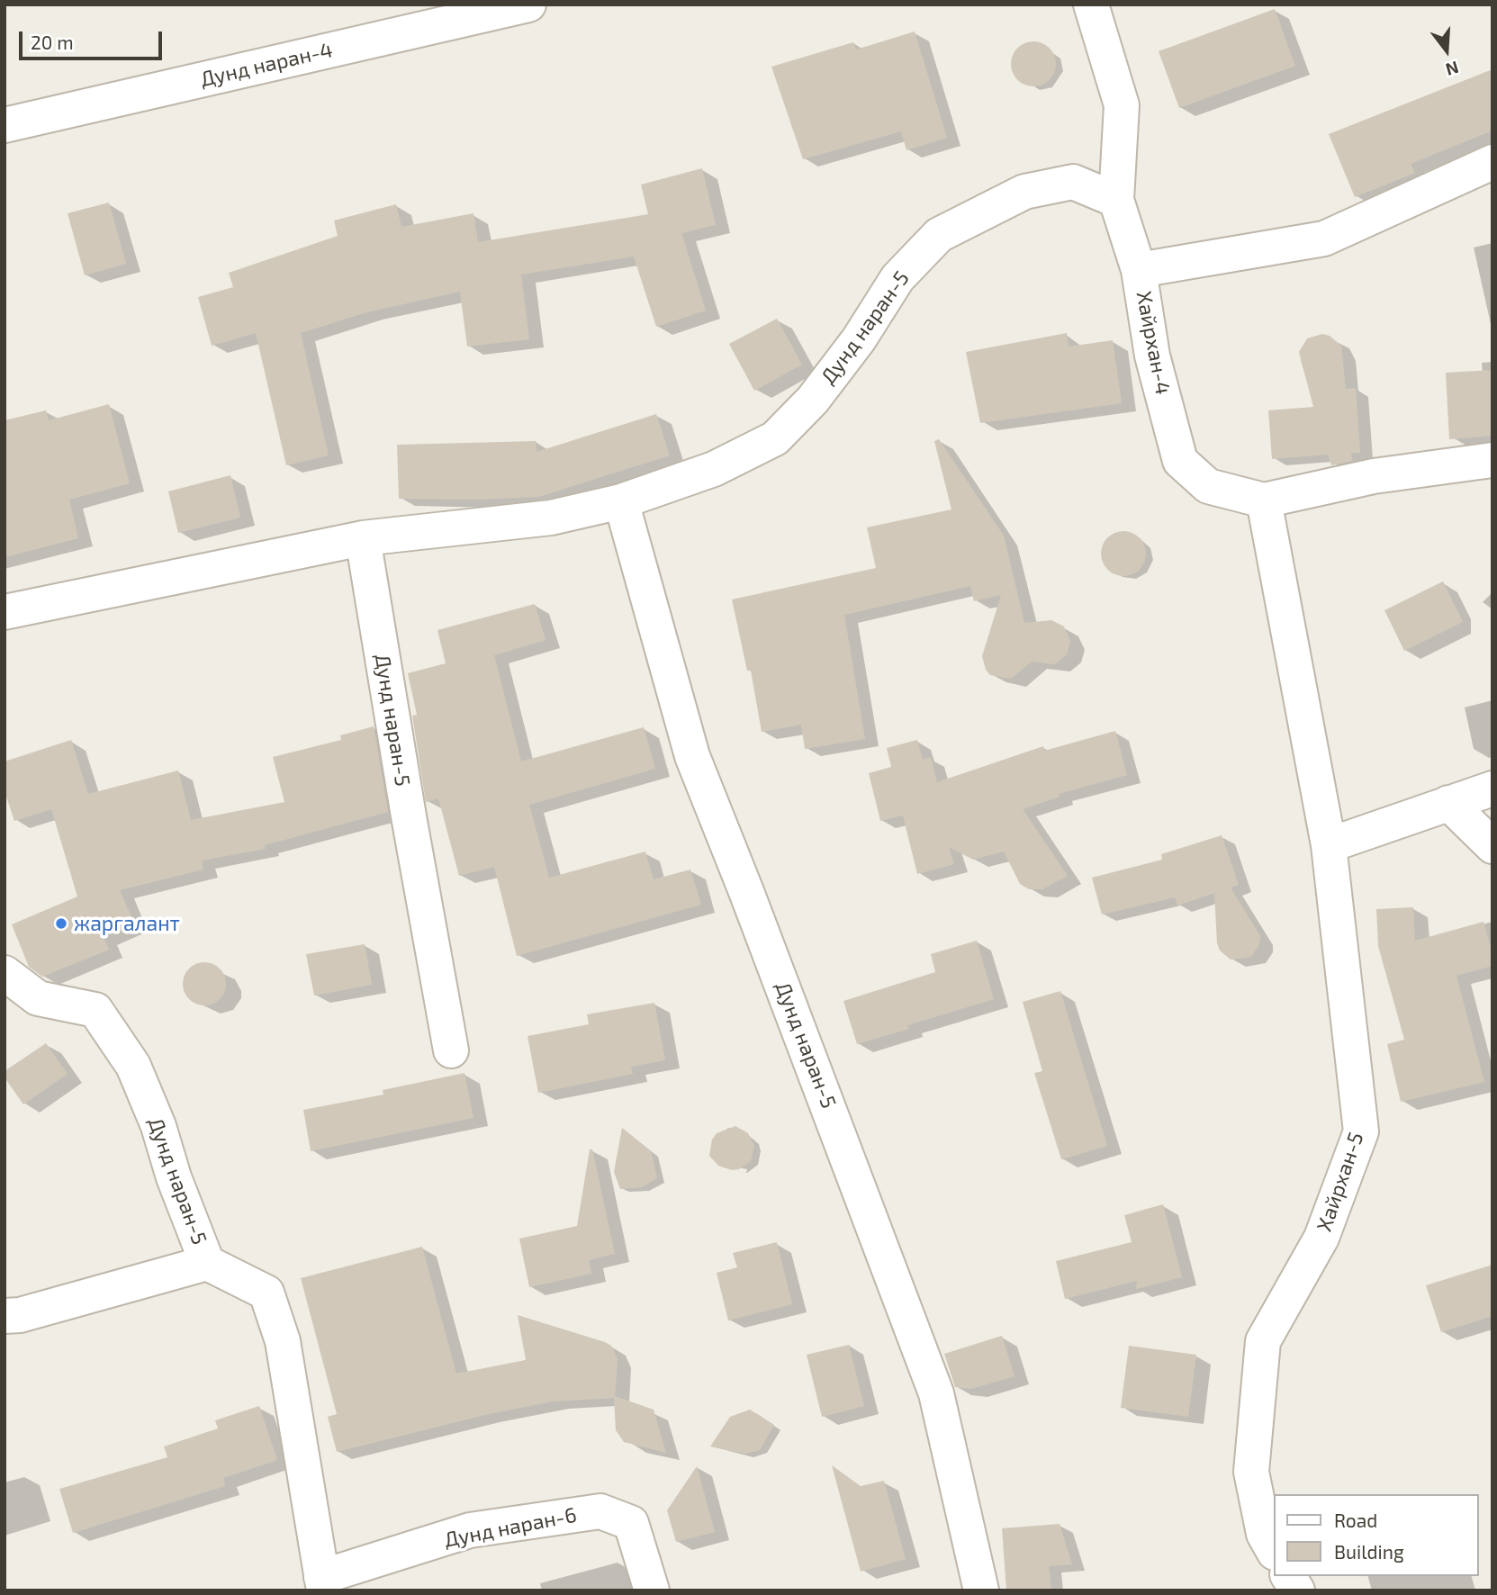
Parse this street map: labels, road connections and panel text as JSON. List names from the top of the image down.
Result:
{
  "streets": {
    "street": [
      "Дунд наран-4",
      "Дунд наран-5",
      "Хайрхан-4",
      "Хайрхан-5",
      "Дунд наран-6"
    ]
  },
  "crossings": [
    ["Дунд наран-5", "Дунд наран-6"],
    ["Хайрхан-4", "Хайрхан-5"]
  ],
  "places": ["жаргалант"],
  "legend": ["Road", "Building"],
  "scale_bar": "20 m",
  "north": "bottom"
}
